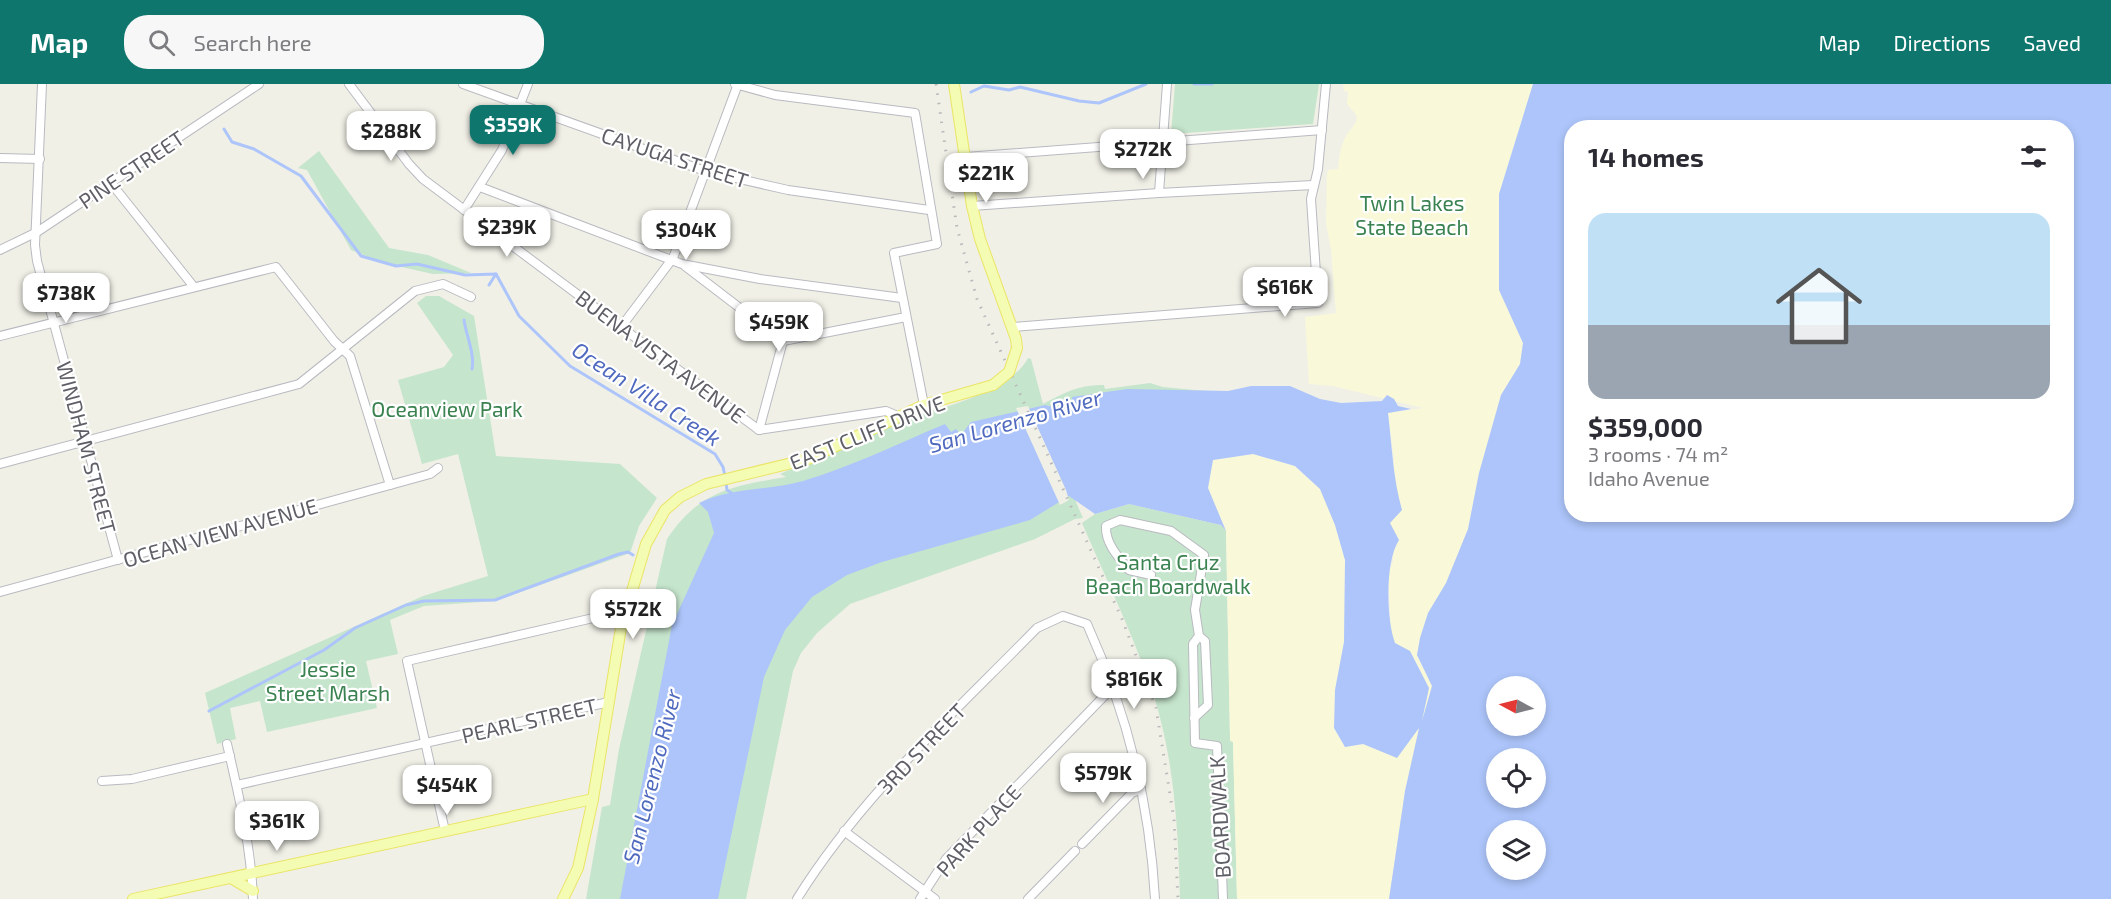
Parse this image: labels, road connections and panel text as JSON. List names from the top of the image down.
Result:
{
  "streets": {
    "main road": ["EAST CLIFF DRIVE"],
    "street": [
      "CAYUGA STREET",
      "PINE STREET",
      "BUENA VISTA AVENUE",
      "WINDHAM STREET",
      "OCEAN VIEW AVENUE",
      "PEARL STREET",
      "3RD STREET",
      "BOARDWALK",
      "PARK PLACE"
    ]
  },
  "crossings": [
    ["PINE STREET", "WINDHAM STREET"],
    ["BUENA VISTA AVENUE", "EAST CLIFF DRIVE"],
    ["EAST CLIFF DRIVE", "PEARL STREET"],
    ["WINDHAM STREET", "OCEAN VIEW AVENUE"],
    ["3RD STREET", "PARK PLACE"]
  ],
  "water": ["Ocean Villa Creek", "San Lorenzo River"],
  "parks": [
    "Twin Lakes State Beach",
    "Oceanview Park",
    "Santa Cruz Beach Boardwalk",
    "Jessie Street Marsh"
  ],
  "north": "left",
  "page": {
    "header": "Map",
    "search": "Search here",
    "nav": ["Map", "Directions", "Saved"],
    "price": [
      "$359K",
      "$288K",
      "$272K",
      "$221K",
      "$239K",
      "$304K",
      "$616K",
      "$738K",
      "$459K",
      "$572K",
      "$816K",
      "$579K",
      "$454K",
      "$361K"
    ],
    "heading": "14 homes",
    "list": [
      {
        "name": "$359,000",
        "note": "3 rooms · 74 m² · Idaho Avenue"
      }
    ]
  }
}
